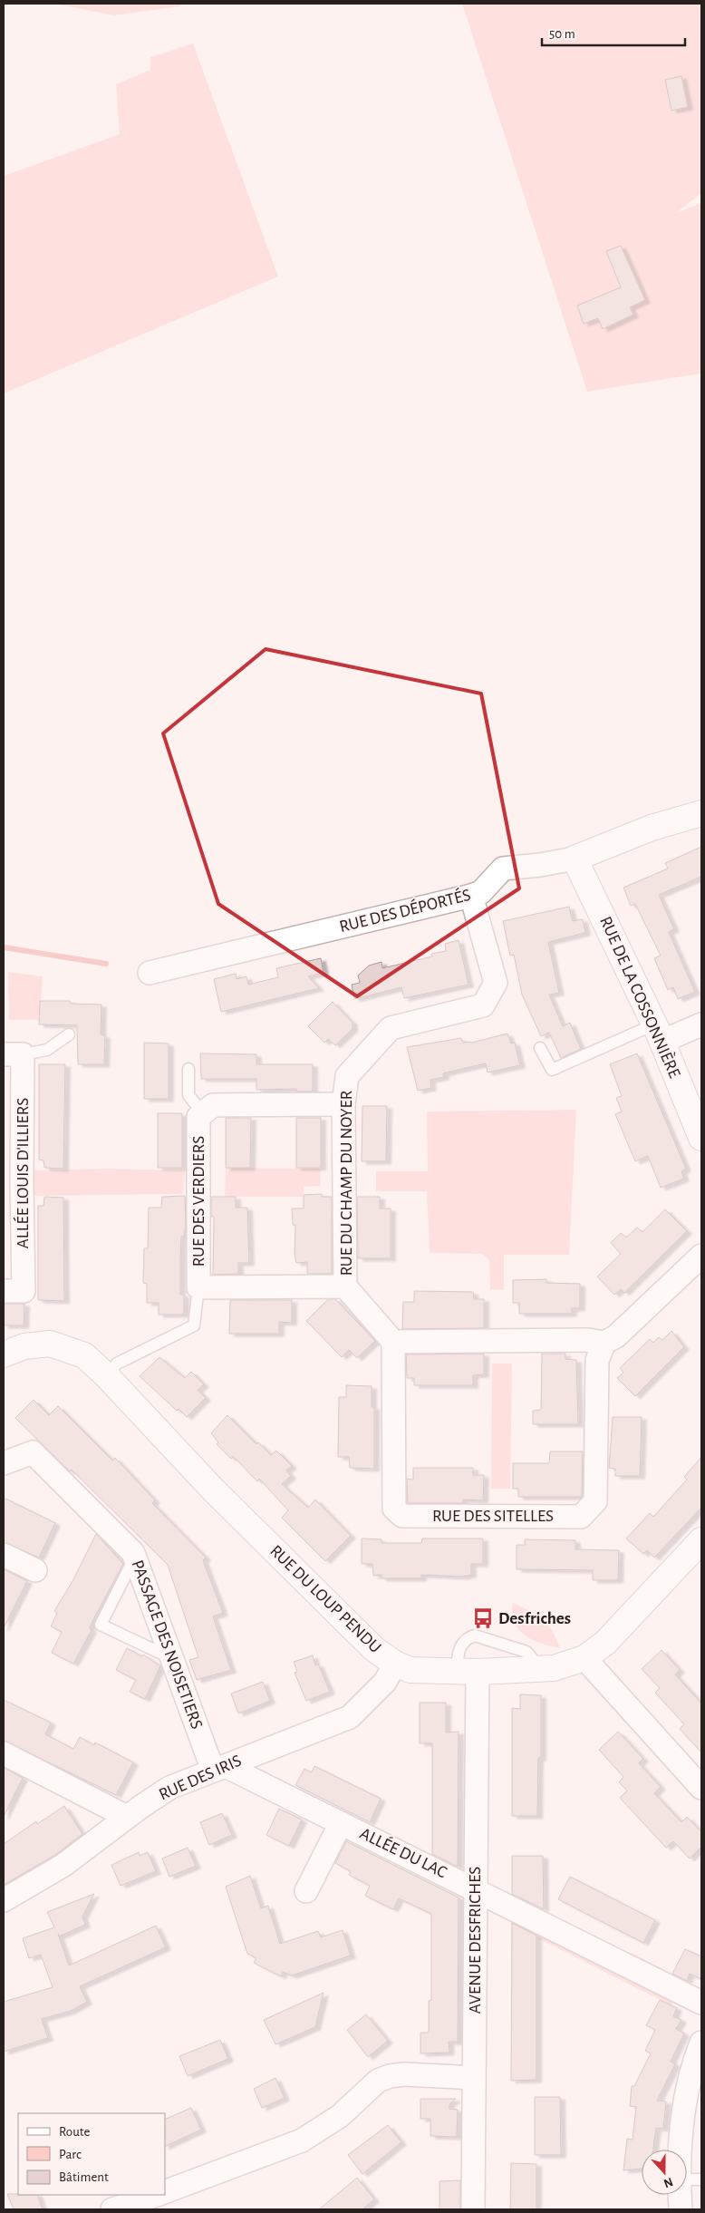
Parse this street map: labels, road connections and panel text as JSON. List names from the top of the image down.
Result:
{
  "streets": {
    "street": [
      "RUE DES DÉPORTÉS",
      "RUE DE LA COSSONNIÈRE",
      "ALLÉE LOUIS D'ILLIERS",
      "RUE DU CHAMP DU NOYER",
      "RUE DES VERDIERS",
      "RUE DES SITELLES",
      "RUE DU LOUP PENDU",
      "PASSAGE DES NOISETIERS",
      "RUE DES IRIS",
      "ALLÉE DU LAC",
      "AVENUE DESFRICHES"
    ]
  },
  "crossings": [
    ["RUE DES DÉPORTÉS", "RUE DE LA COSSONNIÈRE"],
    ["RUE DES DÉPORTÉS", "RUE DU CHAMP DU NOYER"],
    ["RUE DU CHAMP DU NOYER", "RUE DES VERDIERS"],
    ["RUE DU CHAMP DU NOYER", "RUE DES SITELLES"],
    ["RUE DU LOUP PENDU", "RUE DES IRIS"],
    ["RUE DU LOUP PENDU", "AVENUE DESFRICHES"],
    ["PASSAGE DES NOISETIERS", "RUE DES IRIS"],
    ["PASSAGE DES NOISETIERS", "ALLÉE DU LAC"],
    ["RUE DES IRIS", "ALLÉE DU LAC"],
    ["ALLÉE DU LAC", "AVENUE DESFRICHES"]
  ],
  "places": {
    "bus stop": ["Desfriches"]
  },
  "legend": ["Route", "Parc", "Bâtiment"],
  "scale_bar": "50 m",
  "north": "bottom"
}
